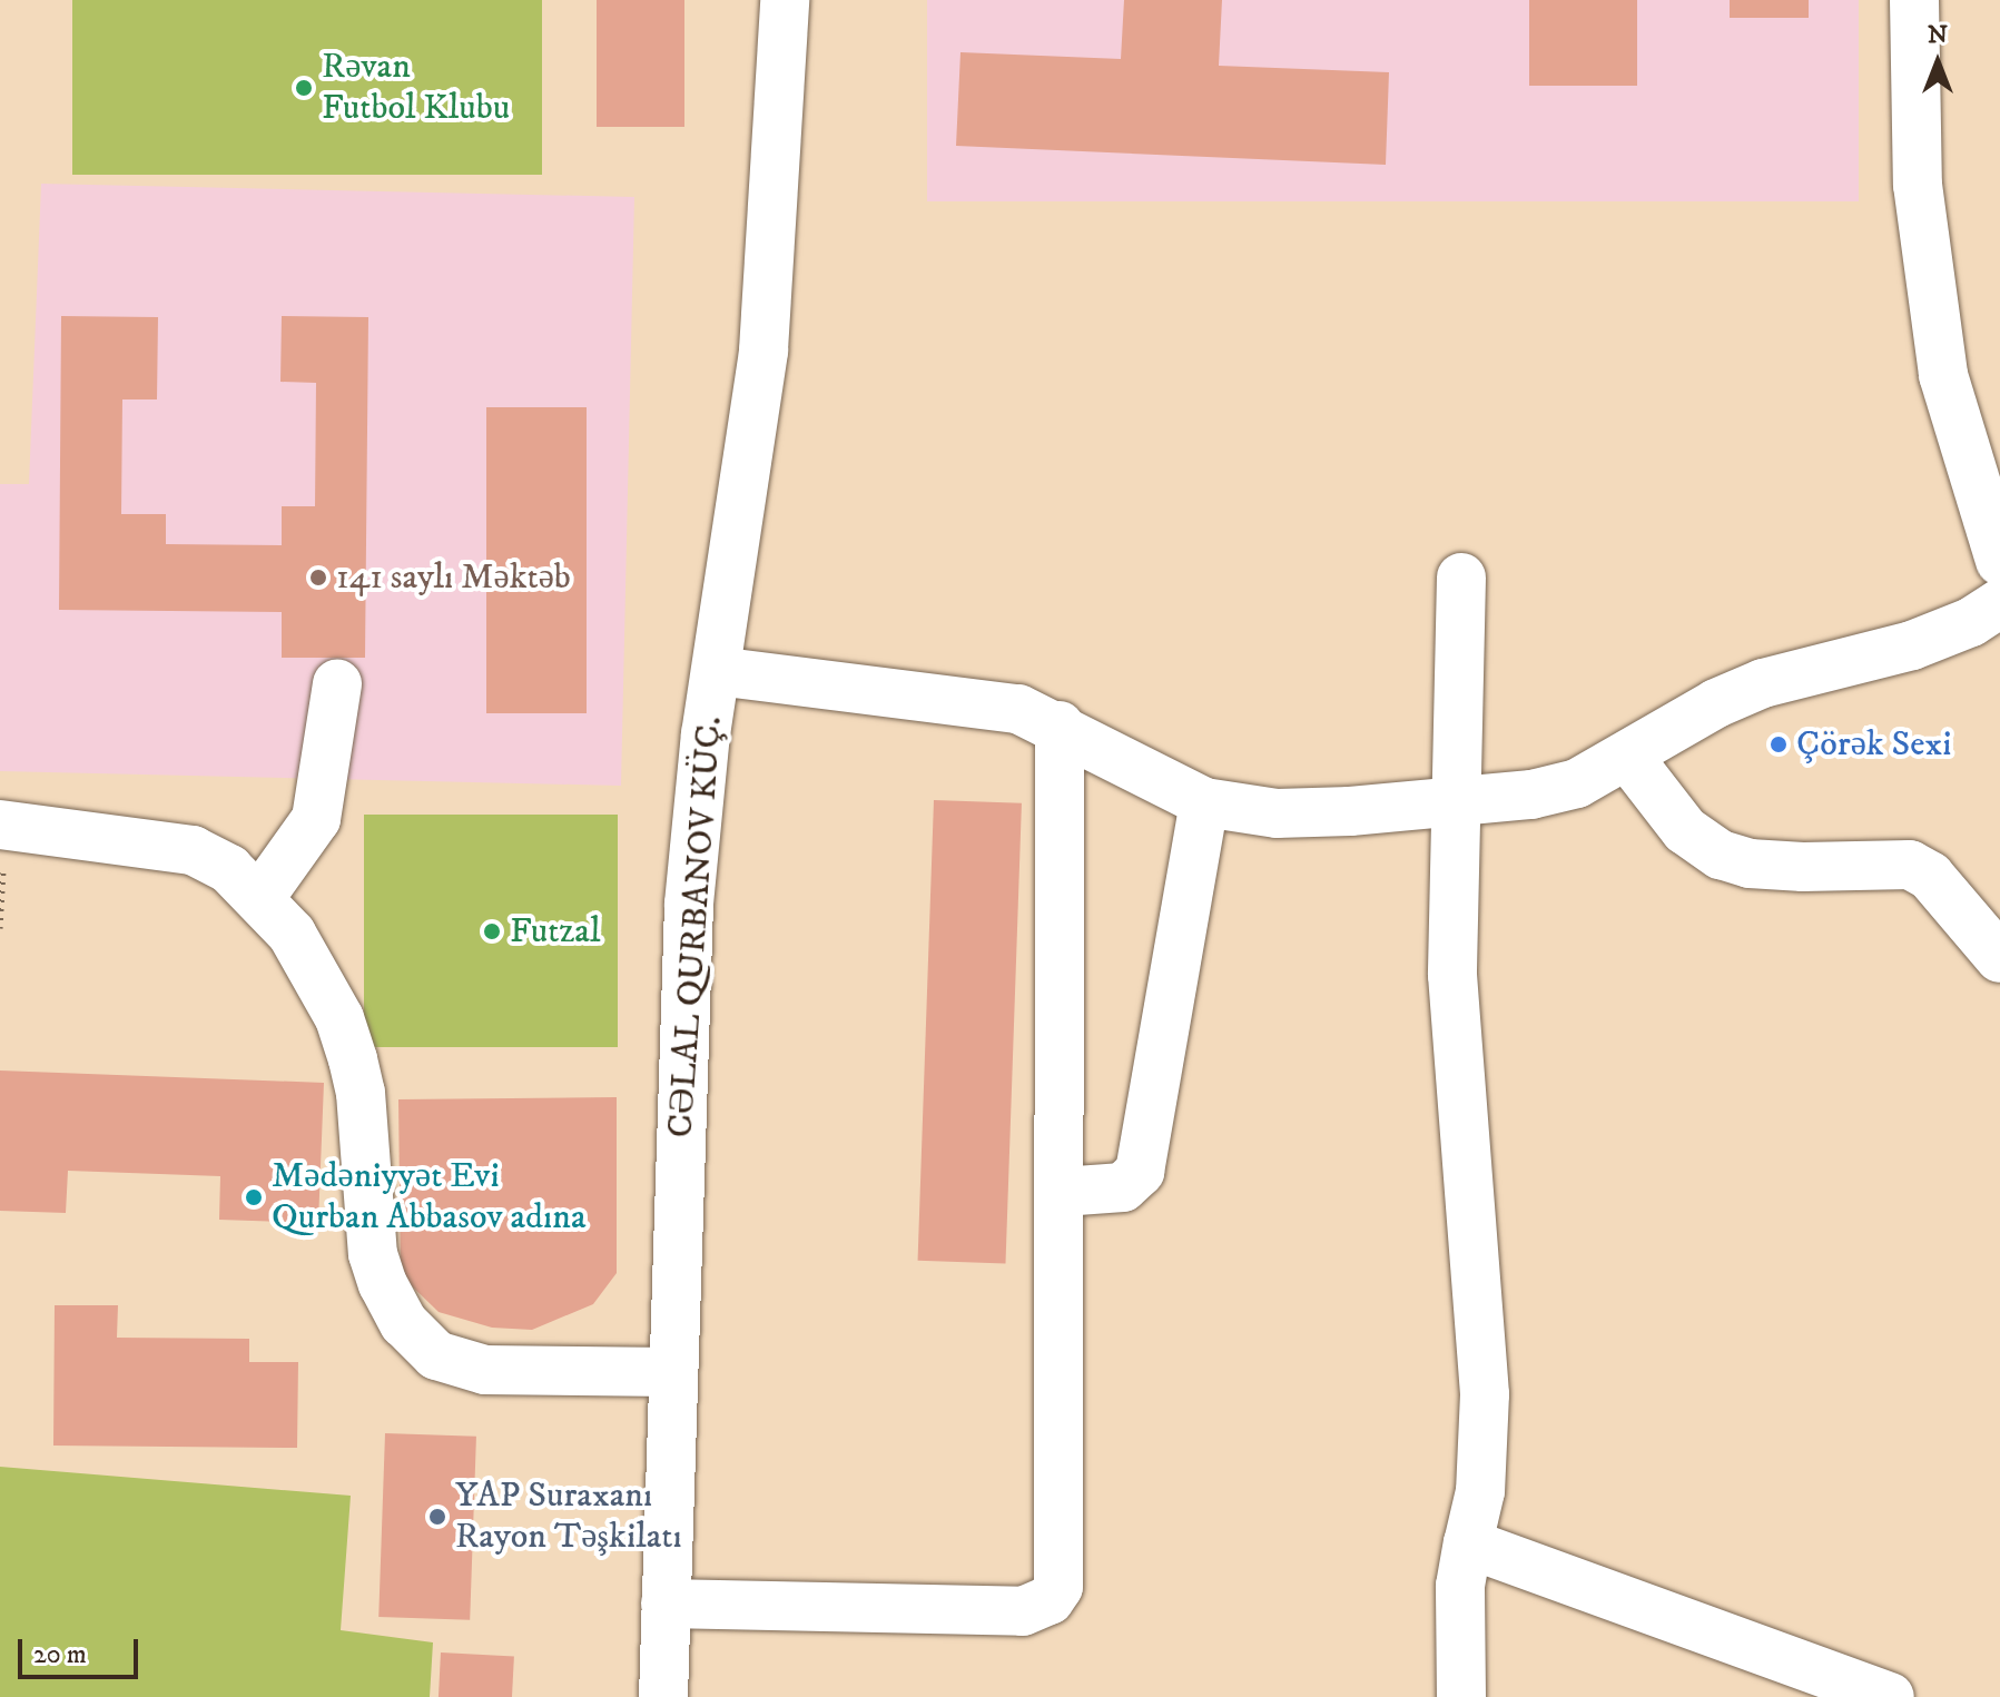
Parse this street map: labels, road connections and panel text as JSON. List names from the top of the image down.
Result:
{
  "streets": {
    "street": ["CƏLAL QURBANOV KÜÇ."]
  },
  "places": [
    "Rəvan Futbol Klubu",
    "141 saylı Məktəb",
    "Çörək Sexi",
    "Futzal",
    "Mədəniyyət Evi Qurban Abbasov adına",
    "YAP Suraxanı Rayon Təşkilatı"
  ],
  "scale_bar": "20 m",
  "north": "top"
}
